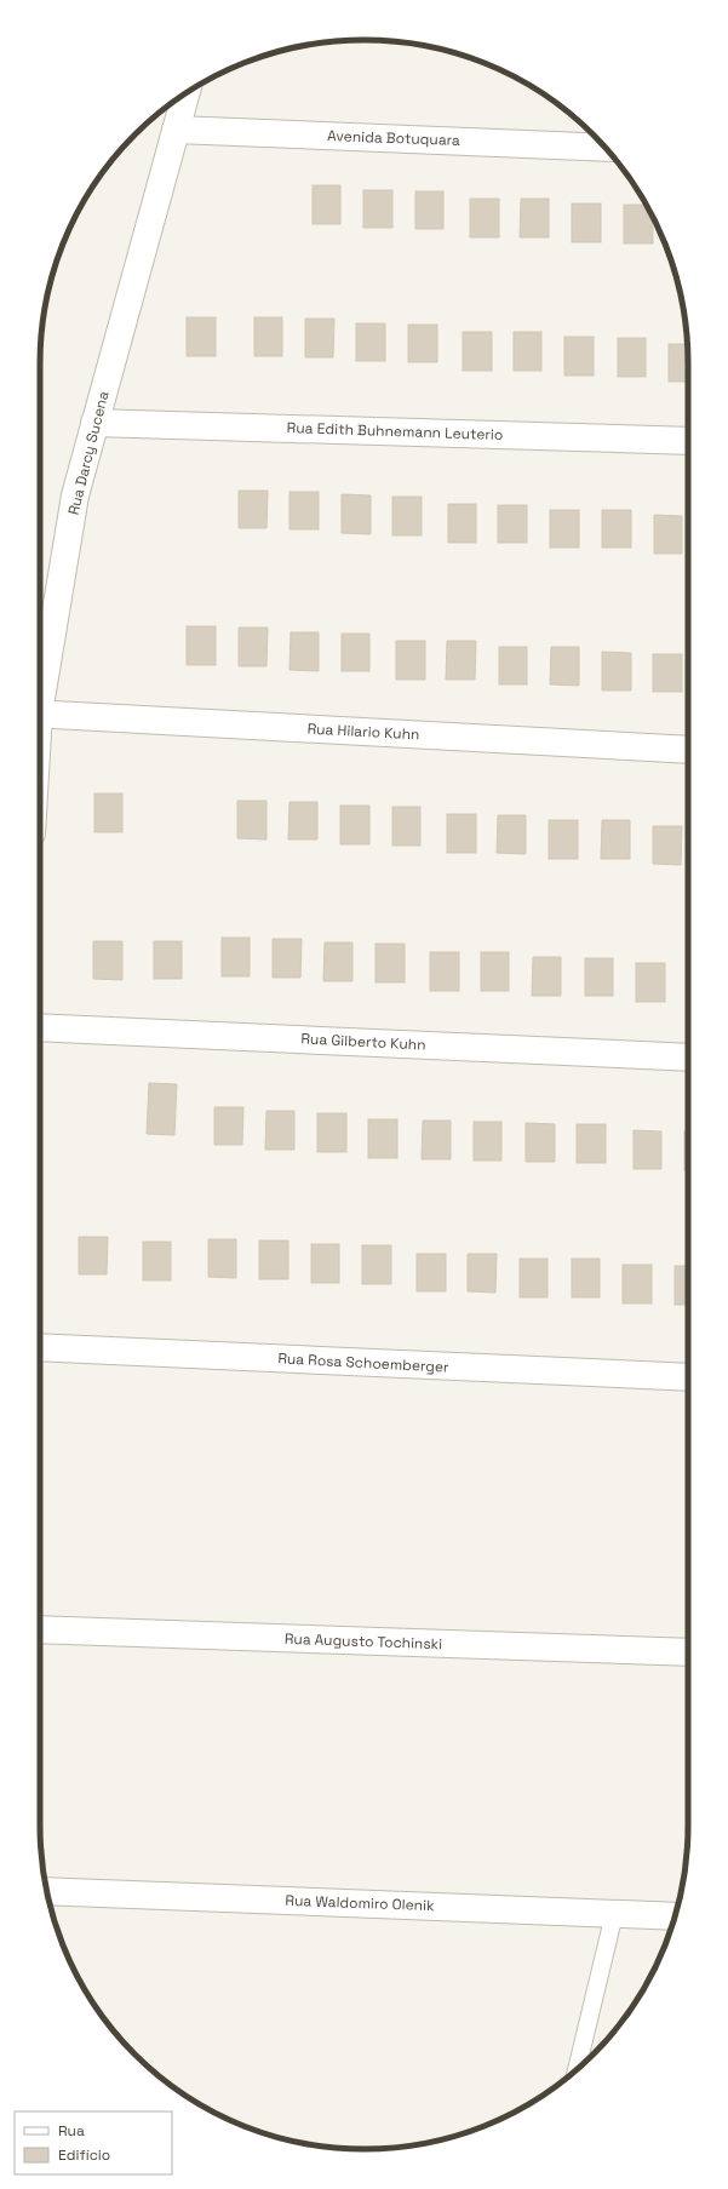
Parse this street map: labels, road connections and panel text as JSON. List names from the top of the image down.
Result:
{
  "streets": {
    "street": [
      "Avenida Botuquara",
      "Rua Edith Buhnemann Leuterio",
      "Rua Darcy Sucena",
      "Rua Hilario Kuhn",
      "Rua Gilberto Kuhn",
      "Rua Rosa Schoemberger",
      "Rua Augusto Tochinski",
      "Rua Waldomiro Olenik"
    ]
  },
  "crossings": [
    ["Avenida Botuquara", "Rua Darcy Sucena"],
    ["Rua Edith Buhnemann Leuterio", "Rua Darcy Sucena"]
  ],
  "legend": ["Rua", "Edifício"]
}
